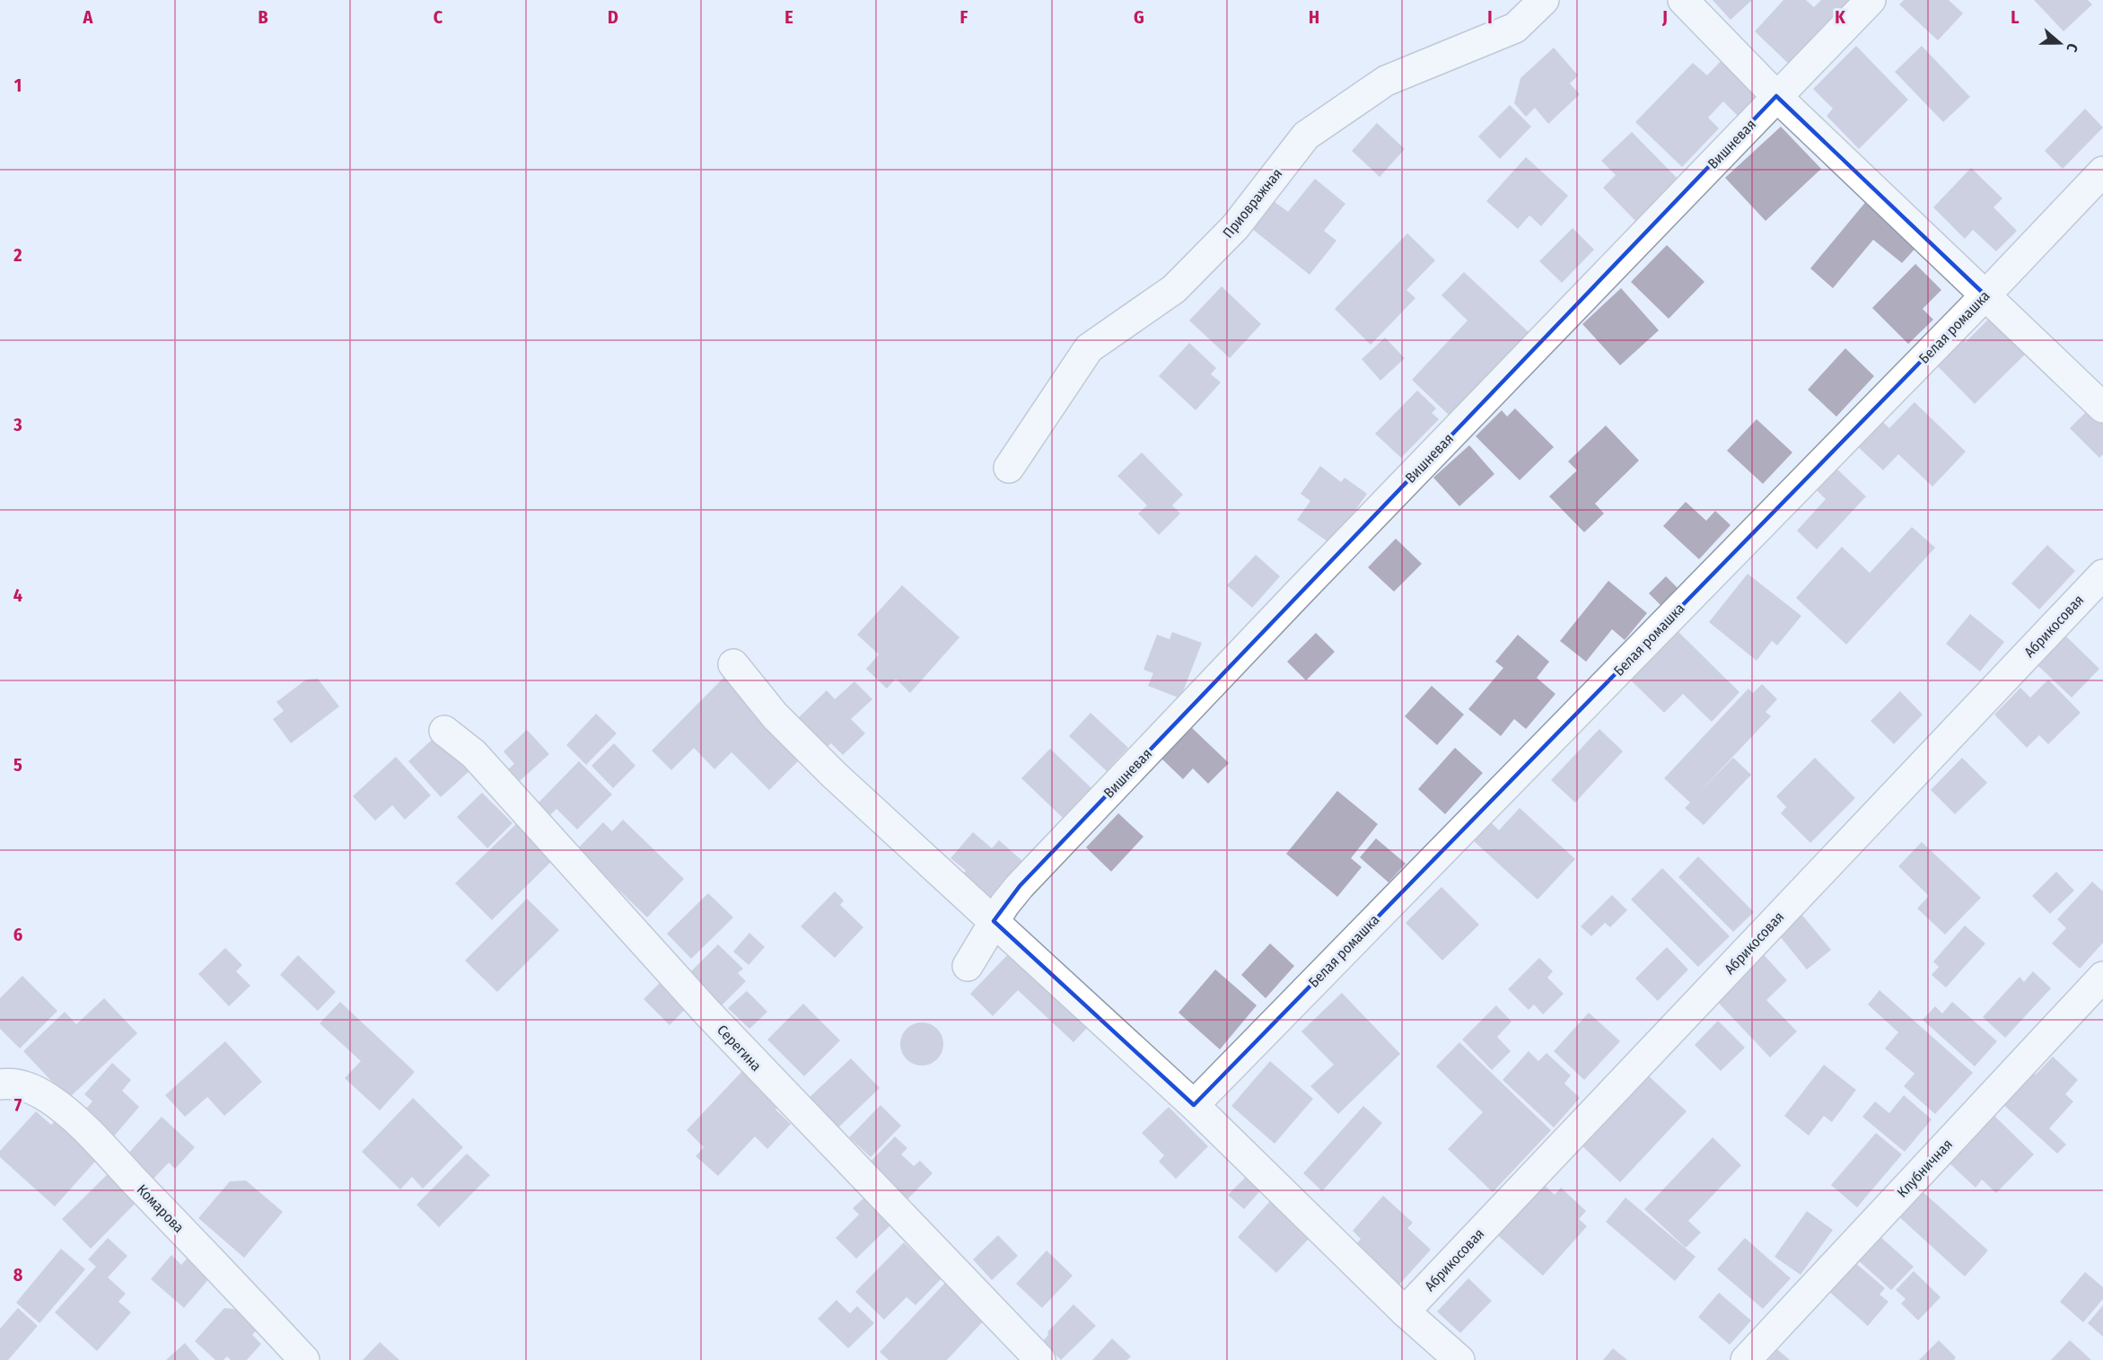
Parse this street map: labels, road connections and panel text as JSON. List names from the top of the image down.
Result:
{
  "streets": {
    "street": [
      "Вишневая",
      "Приовражная",
      "Белая ромашка",
      "Абрикосовая",
      "Серегина",
      "Клубничная",
      "Комарова"
    ]
  },
  "north": "right",
  "grid": {
    "columns": [
      "A",
      "B",
      "C",
      "D",
      "E",
      "F",
      "G",
      "H",
      "I",
      "J",
      "K",
      "L"
    ],
    "rows": [
      "1",
      "2",
      "3",
      "4",
      "5",
      "6",
      "7",
      "8"
    ]
  }
}
